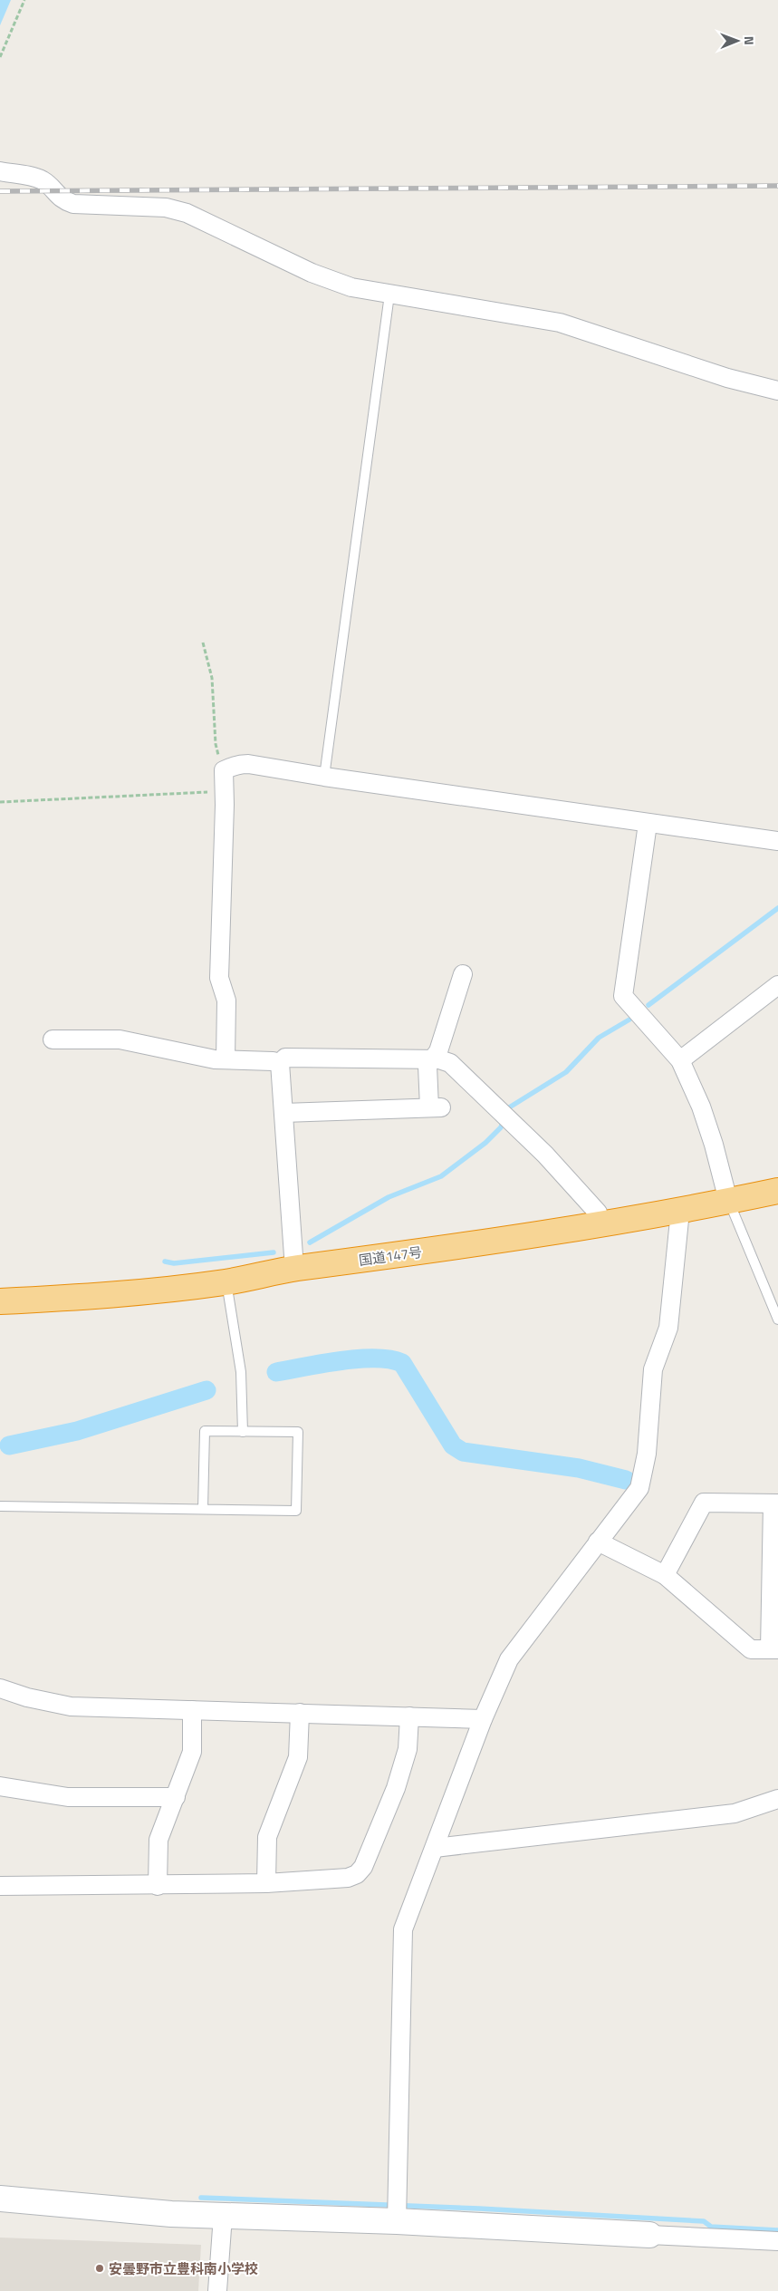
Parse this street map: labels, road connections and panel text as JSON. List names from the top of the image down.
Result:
{
  "streets": {
    "highway": ["国道147号"]
  },
  "places": ["安曇野市立豊科南小学校"],
  "north": "right"
}
